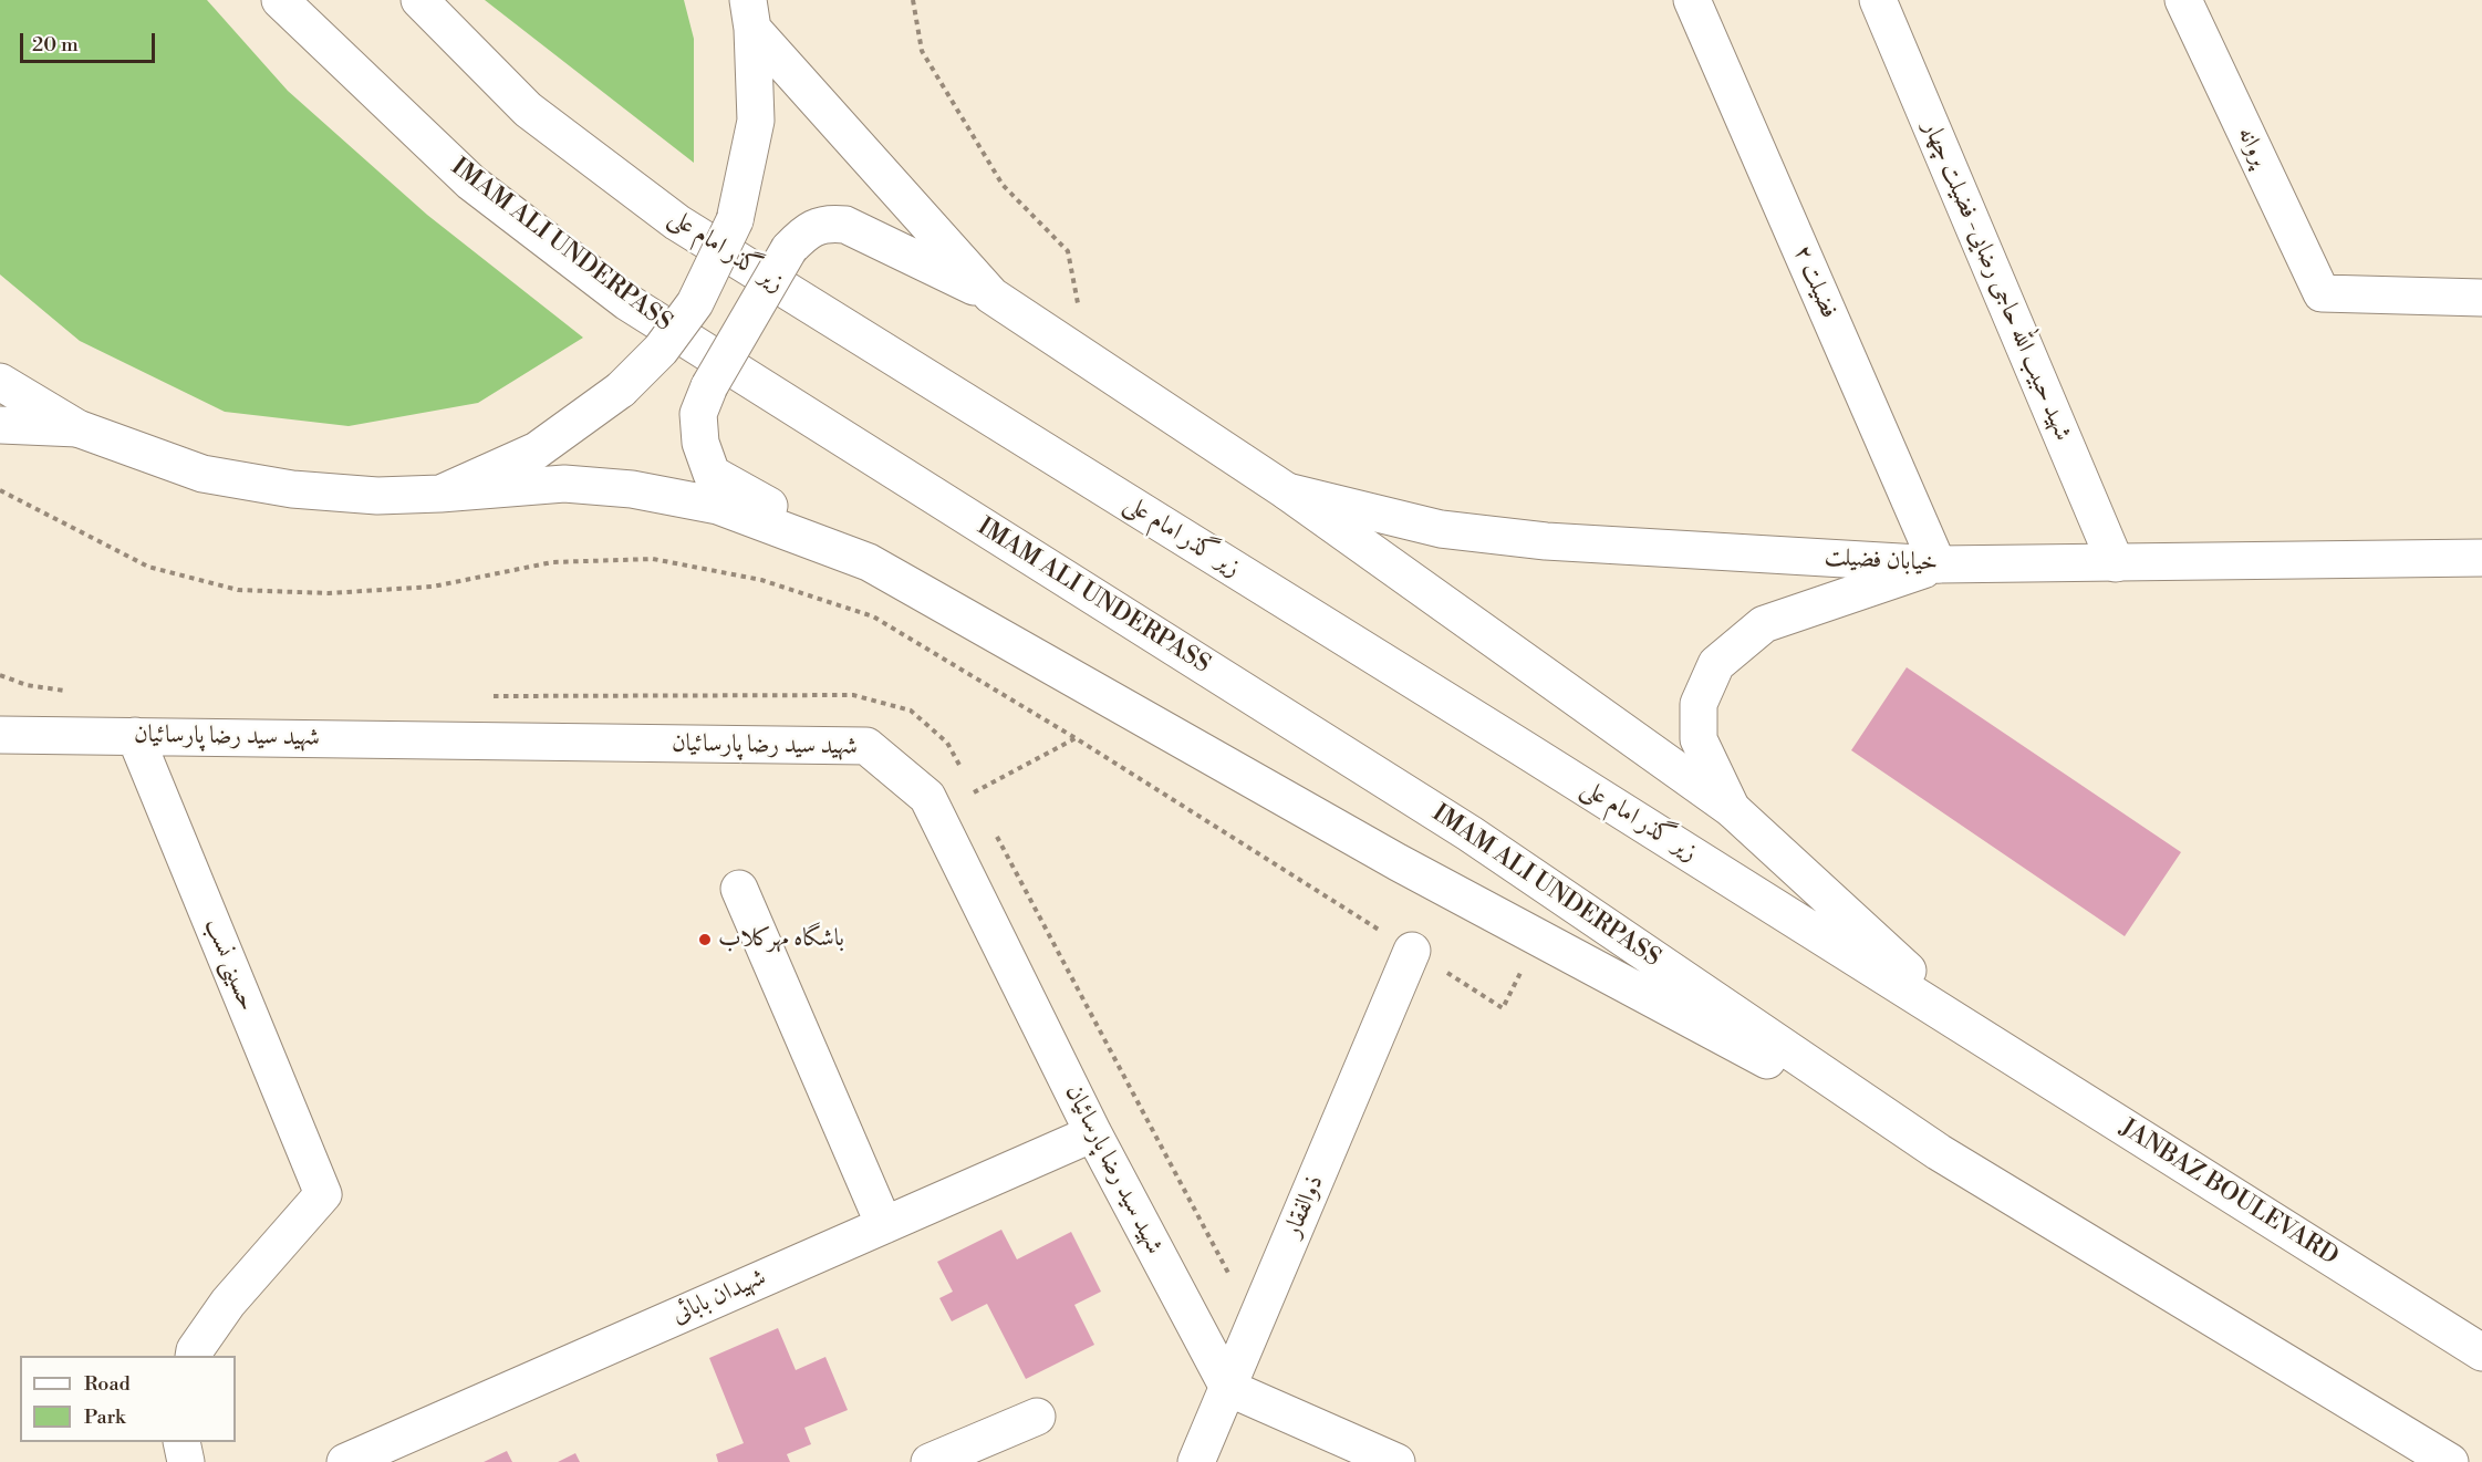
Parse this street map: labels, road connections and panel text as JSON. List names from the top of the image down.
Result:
{
  "streets": {
    "main road": [
      "پروانه",
      "IMAM ALI UNDERPASS",
      "زیر گذر امام علی",
      "شهید حبیب الله حاجی رضایی- فضیلت چهار",
      "فضیلت ۲",
      "خیابان فضیلت",
      "شهید سید رضا پارسائیان",
      "حسینی نسب",
      "JANBAZ BOULEVARD",
      "ذوالفقار",
      "شهیدان بابائی"
    ]
  },
  "crossings": [
    ["زیر گذر امام علی", "JANBAZ BOULEVARD"],
    ["شهید حبیب الله حاجی رضایی- فضیلت چهار", "خیابان فضیلت"],
    ["فضیلت ۲", "خیابان فضیلت"],
    ["شهید سید رضا پارسائیان", "حسینی نسب"],
    ["شهید سید رضا پارسائیان", "ذوالفقار"],
    ["شهید سید رضا پارسائیان", "شهیدان بابائی"]
  ],
  "places": ["باشگاه مهرکلاب"],
  "legend": ["Road", "Park"],
  "scale_bar": "20 m"
}
